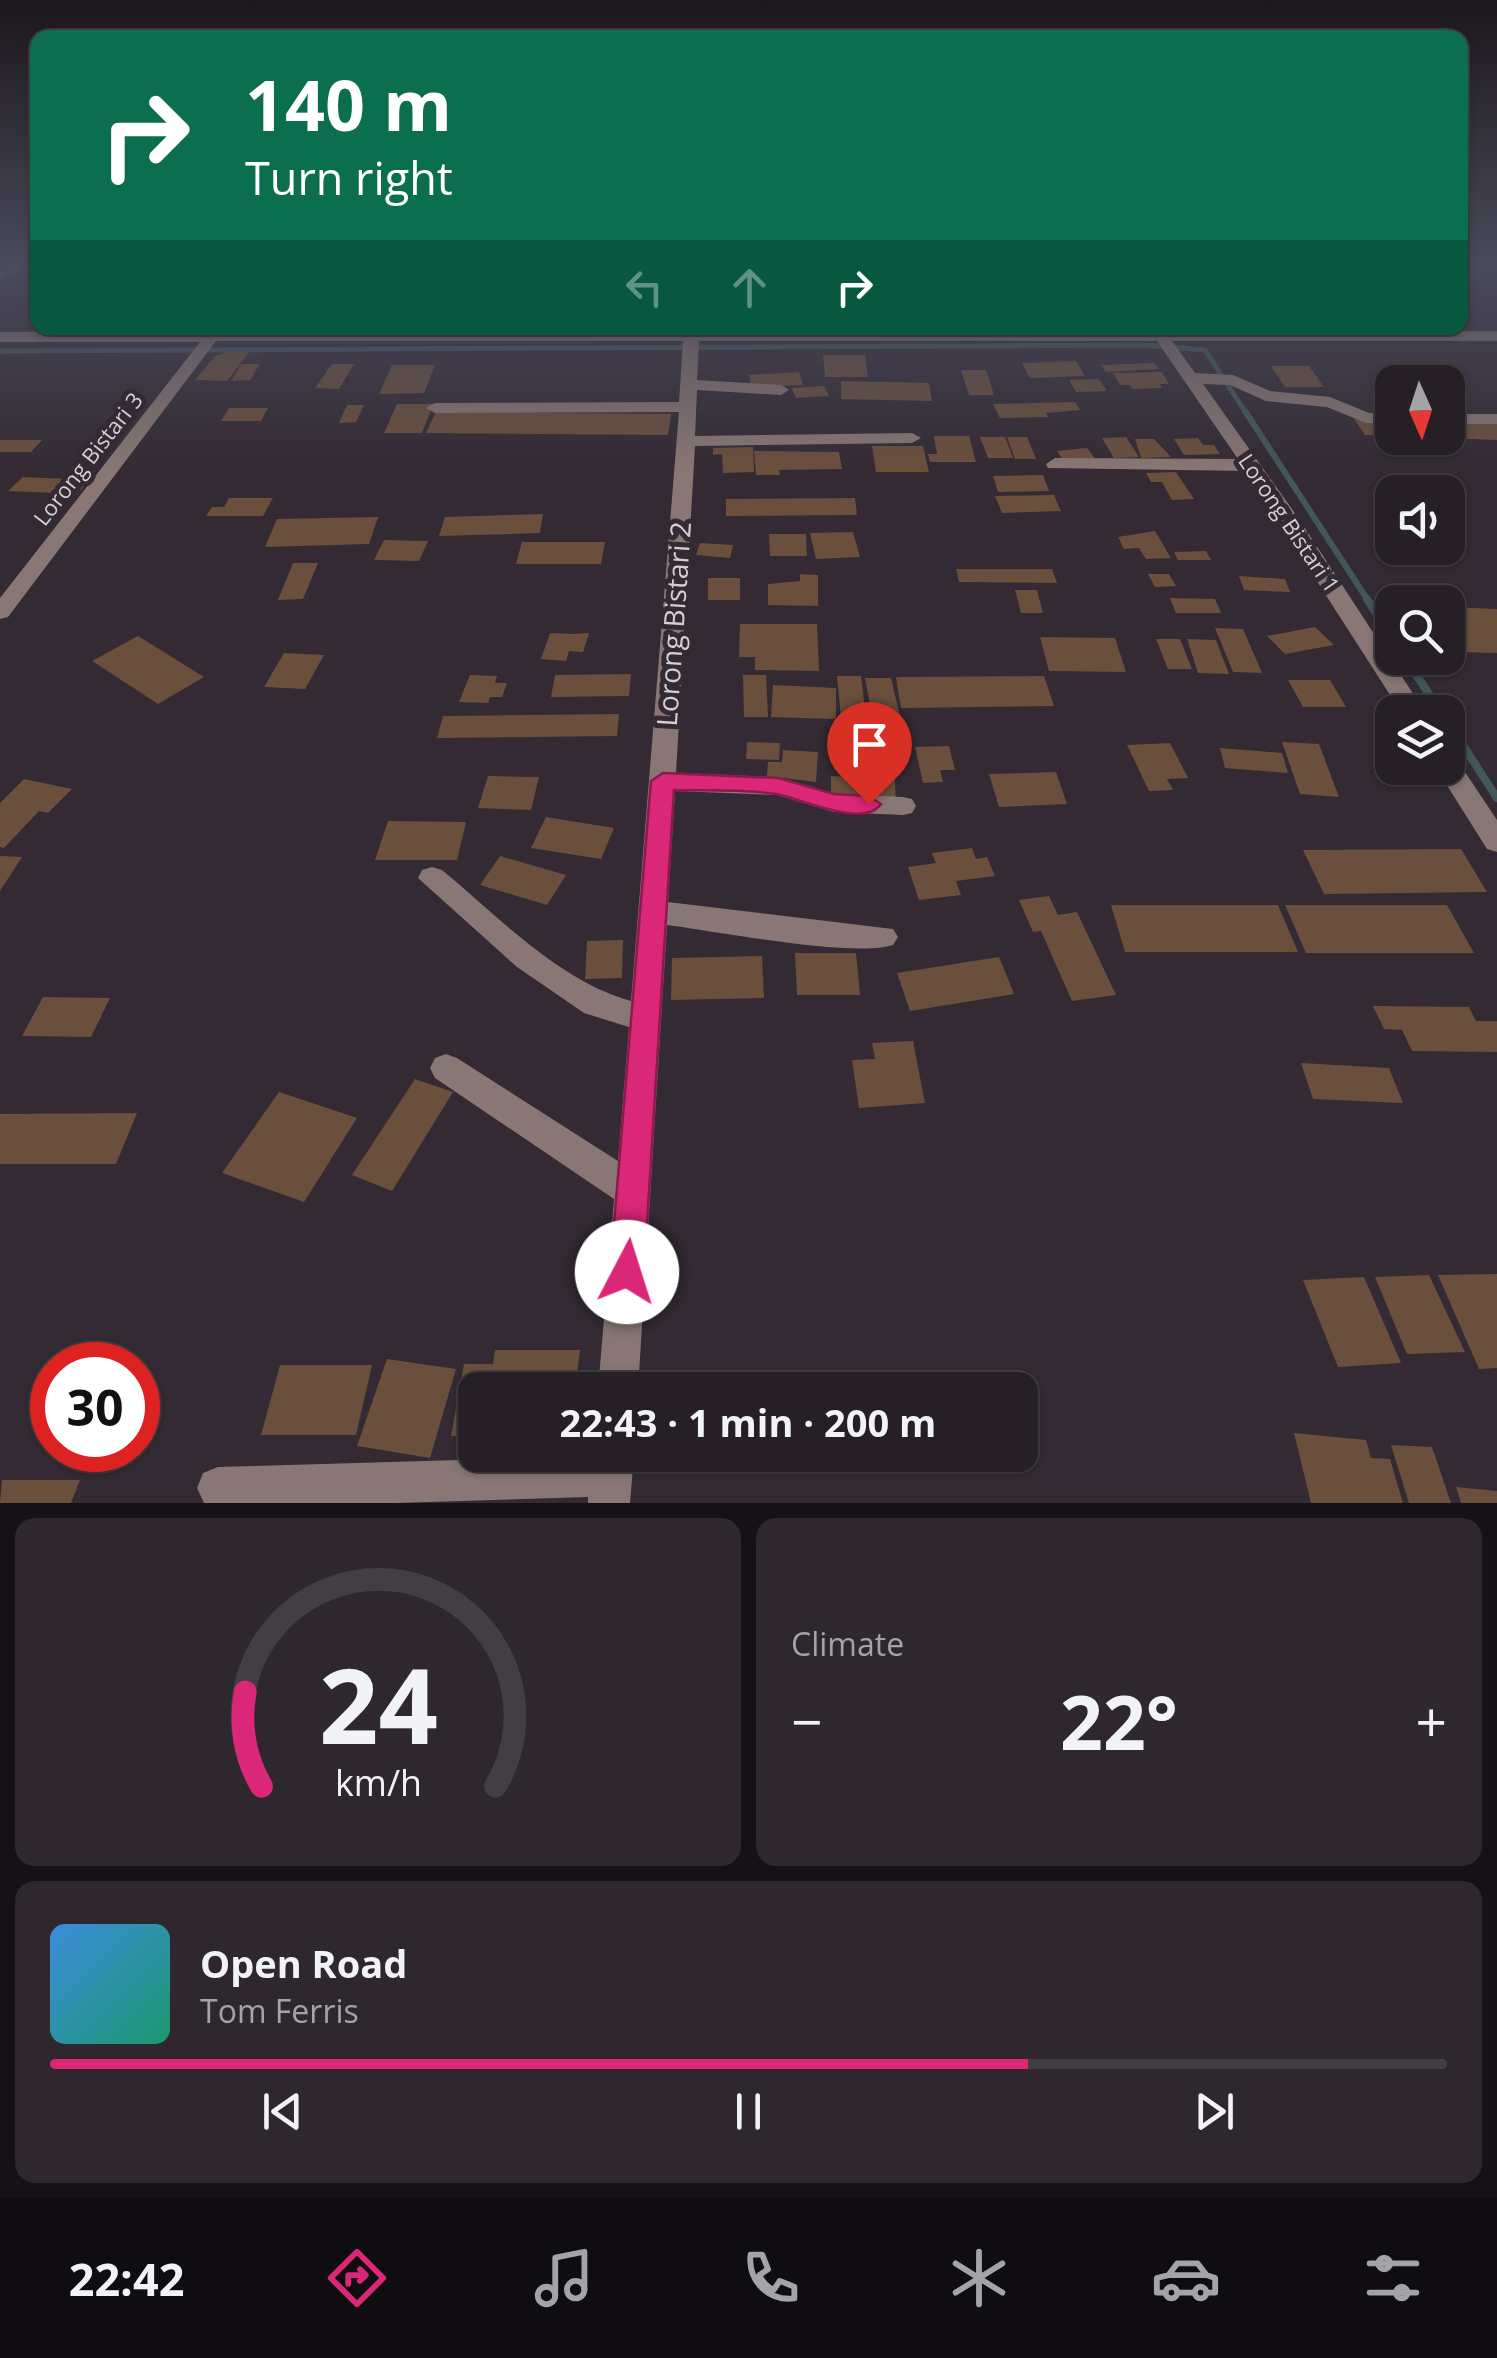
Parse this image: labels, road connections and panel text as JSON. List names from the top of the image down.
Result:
{
  "streets": {
    "street": ["Lorong Bistari 3", "Lorong Bistari 1", "Lorong Bistari 2"]
  },
  "north": "bottom",
  "page": {
    "turn": ["140 m", "Turn right"],
    "limit": "30",
    "trip": "22:43 · 1 min · 200 m",
    "tile": "Climate",
    "heat": ["−", "22°", "+"],
    "song": ["Open Road", "Tom Ferris"],
    "tabs": "22:42",
    "gauge": ["24", "km/h"]
  }
}
